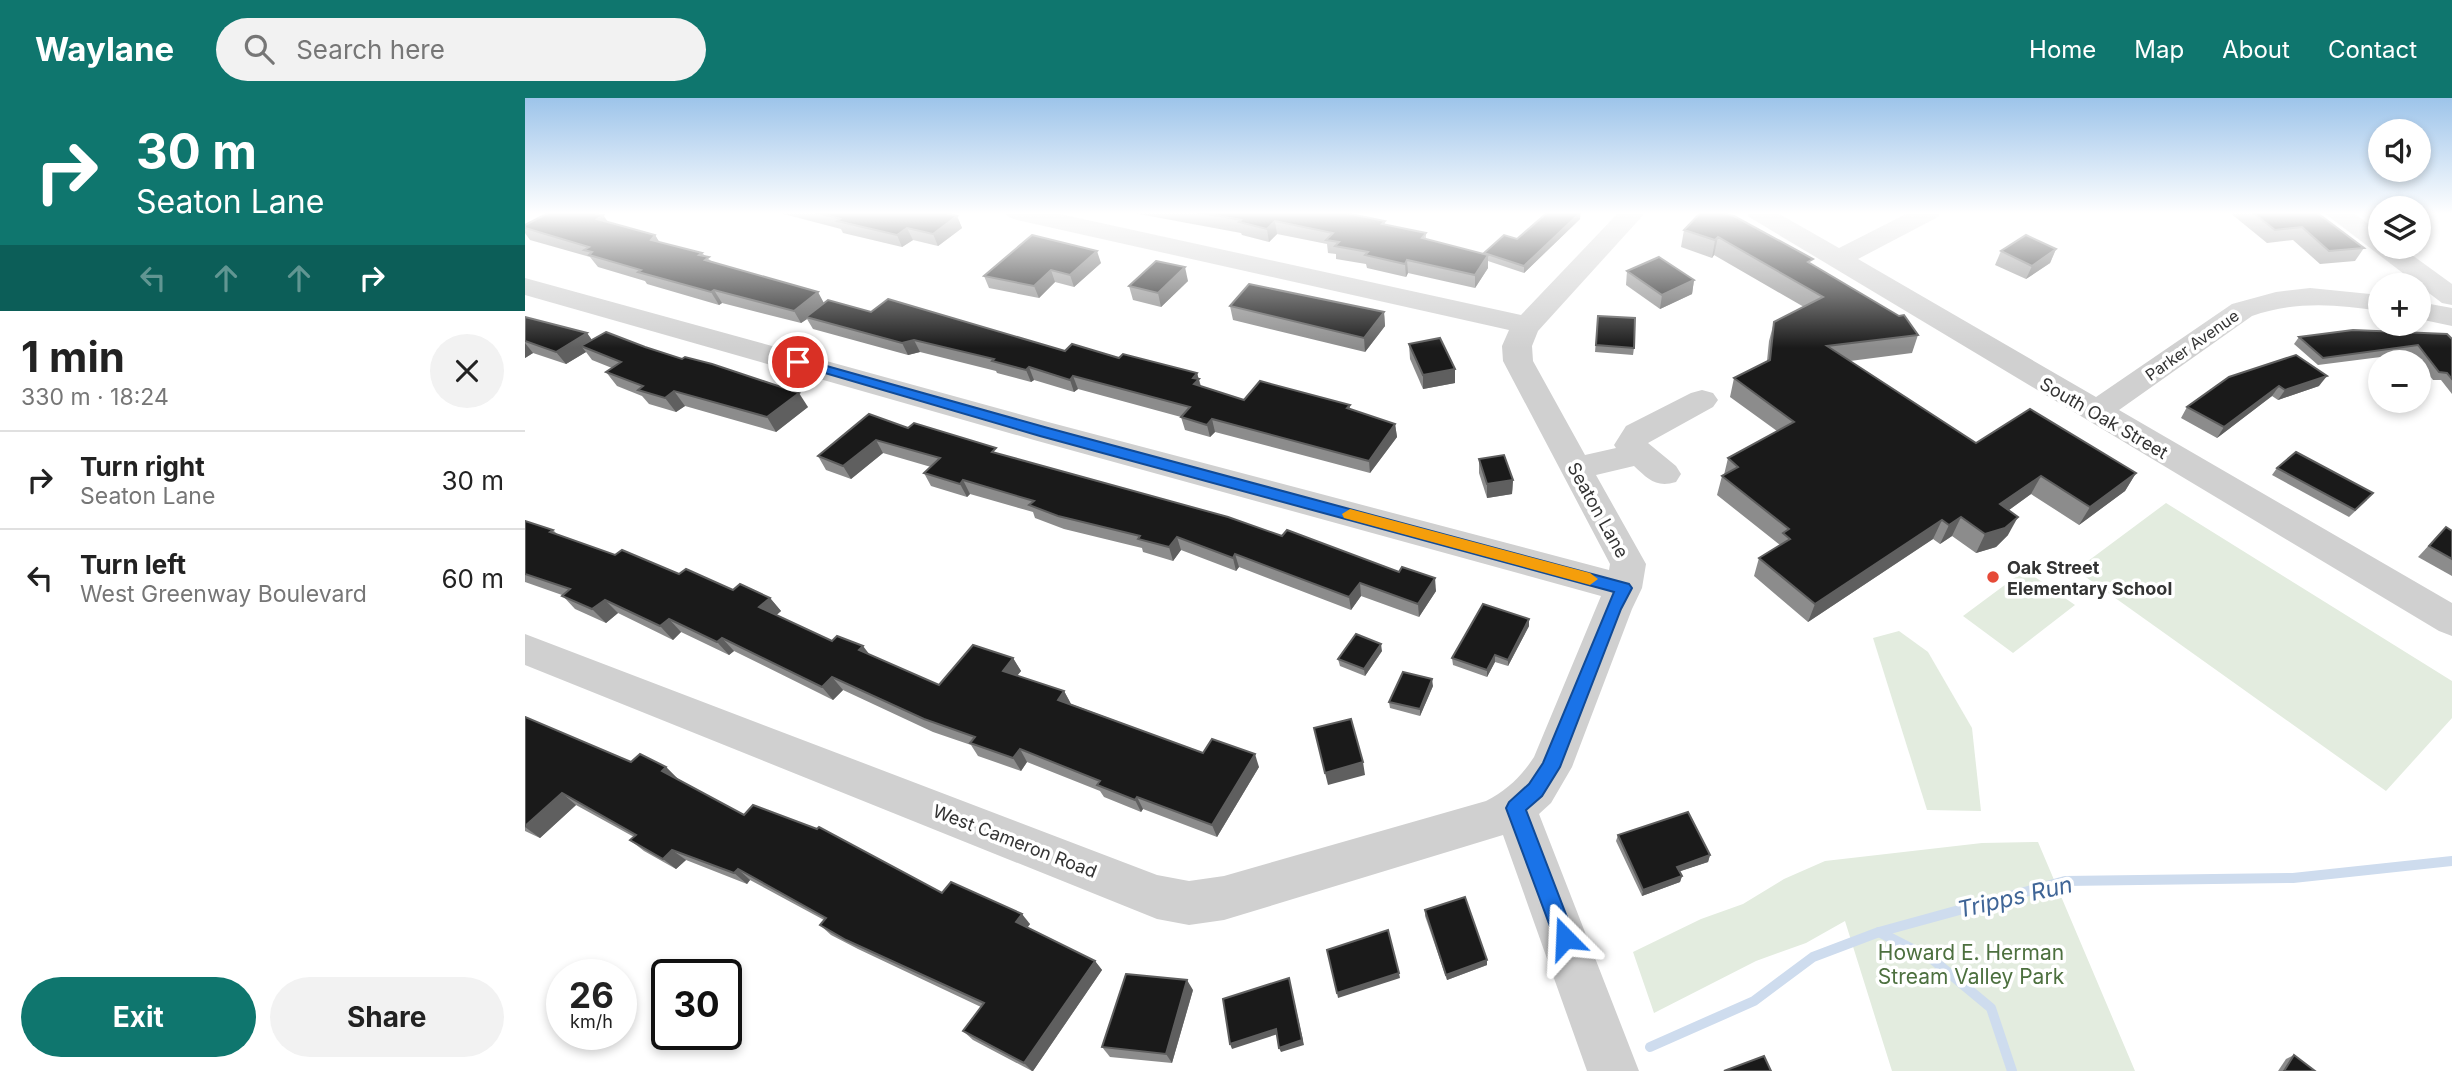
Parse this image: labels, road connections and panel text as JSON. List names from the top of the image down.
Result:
{
  "streets": {
    "street": [
      "Parker Avenue",
      "South Oak Street",
      "Seaton Lane",
      "West Cameron Road"
    ]
  },
  "crossings": [
    ["Parker Avenue", "South Oak Street"],
    ["Seaton Lane", "West Cameron Road"]
  ],
  "water": ["Tripps Run"],
  "parks": ["Howard E. Herman Stream Valley Park"],
  "places": ["Oak Street Elementary School"],
  "page": {
    "header": "Waylane",
    "search": "Search here",
    "nav": [
      "Home",
      "Map",
      "About",
      "Contact"
    ],
    "turn": ["30 m", "Seaton Lane"],
    "map_buttons": ["+", "−"],
    "heading": ["1 min", "330 m · 18:24"],
    "list": [
      {
        "name": "Turn right",
        "note": "Seaton Lane",
        "value": "30 m"
      },
      {
        "name": "Turn left",
        "note": "West Greenway Boulevard",
        "value": "60 m"
      }
    ],
    "speed": "26 km/h",
    "limit": "30",
    "buttons": ["Exit", "Share"]
  }
}
